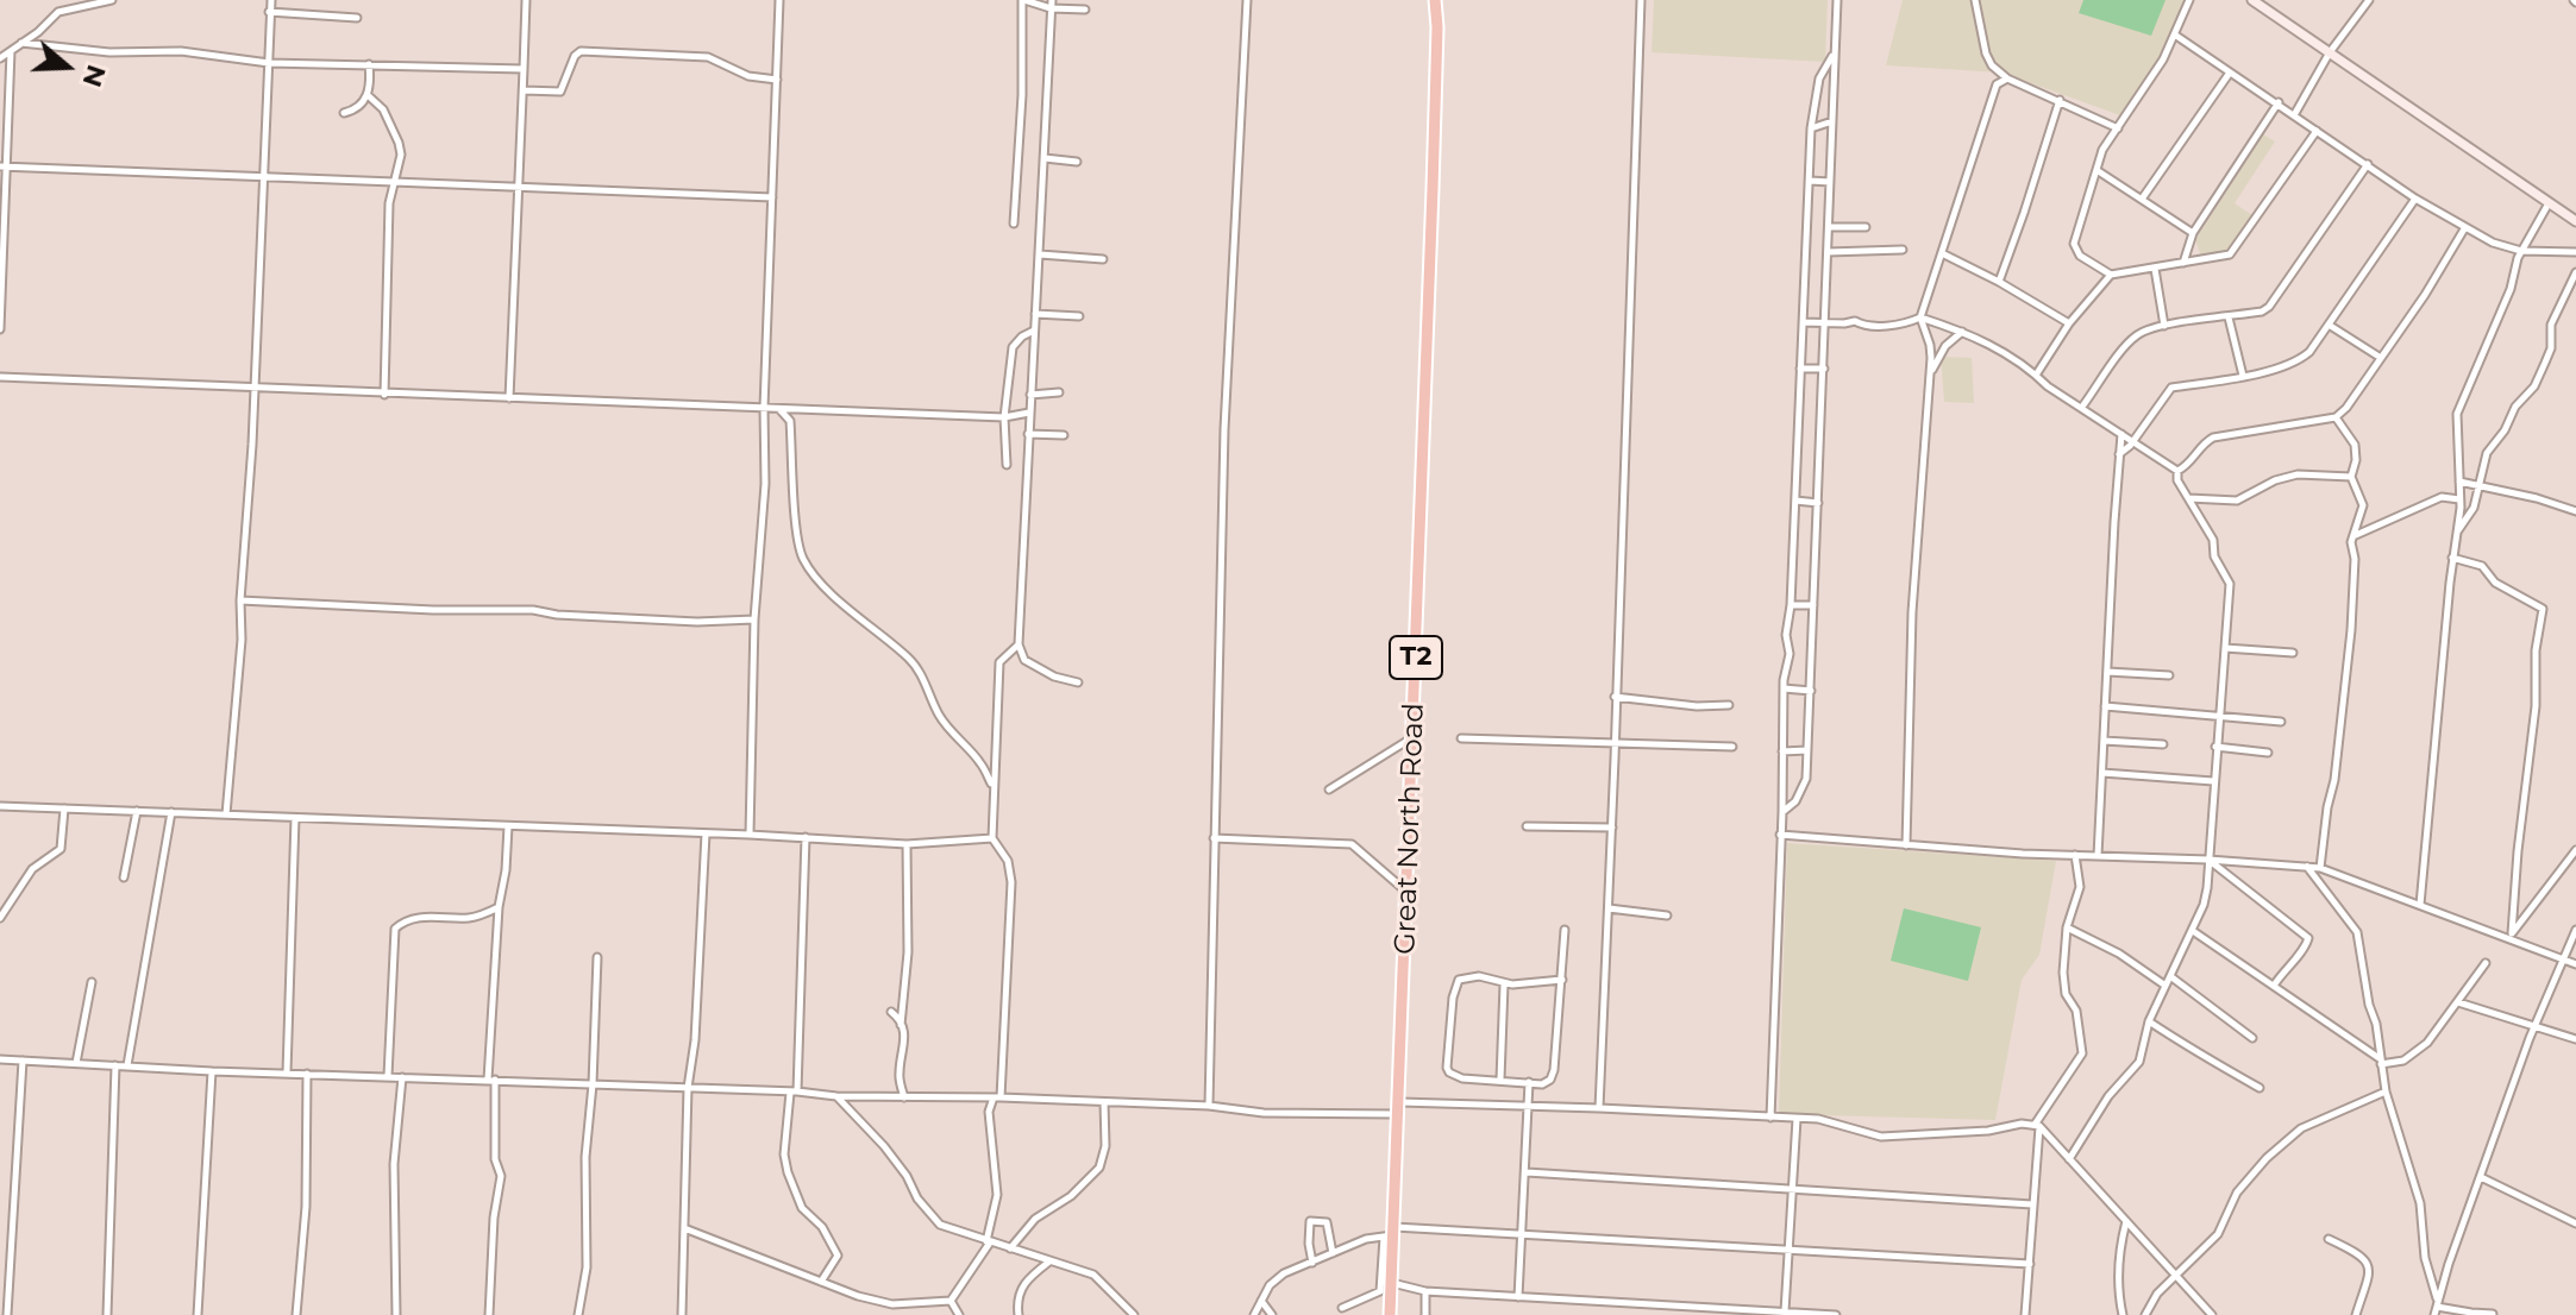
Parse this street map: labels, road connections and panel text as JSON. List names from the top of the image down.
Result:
{
  "streets": {
    "highway": ["T2", "Great North Road"]
  },
  "north": "right"
}
